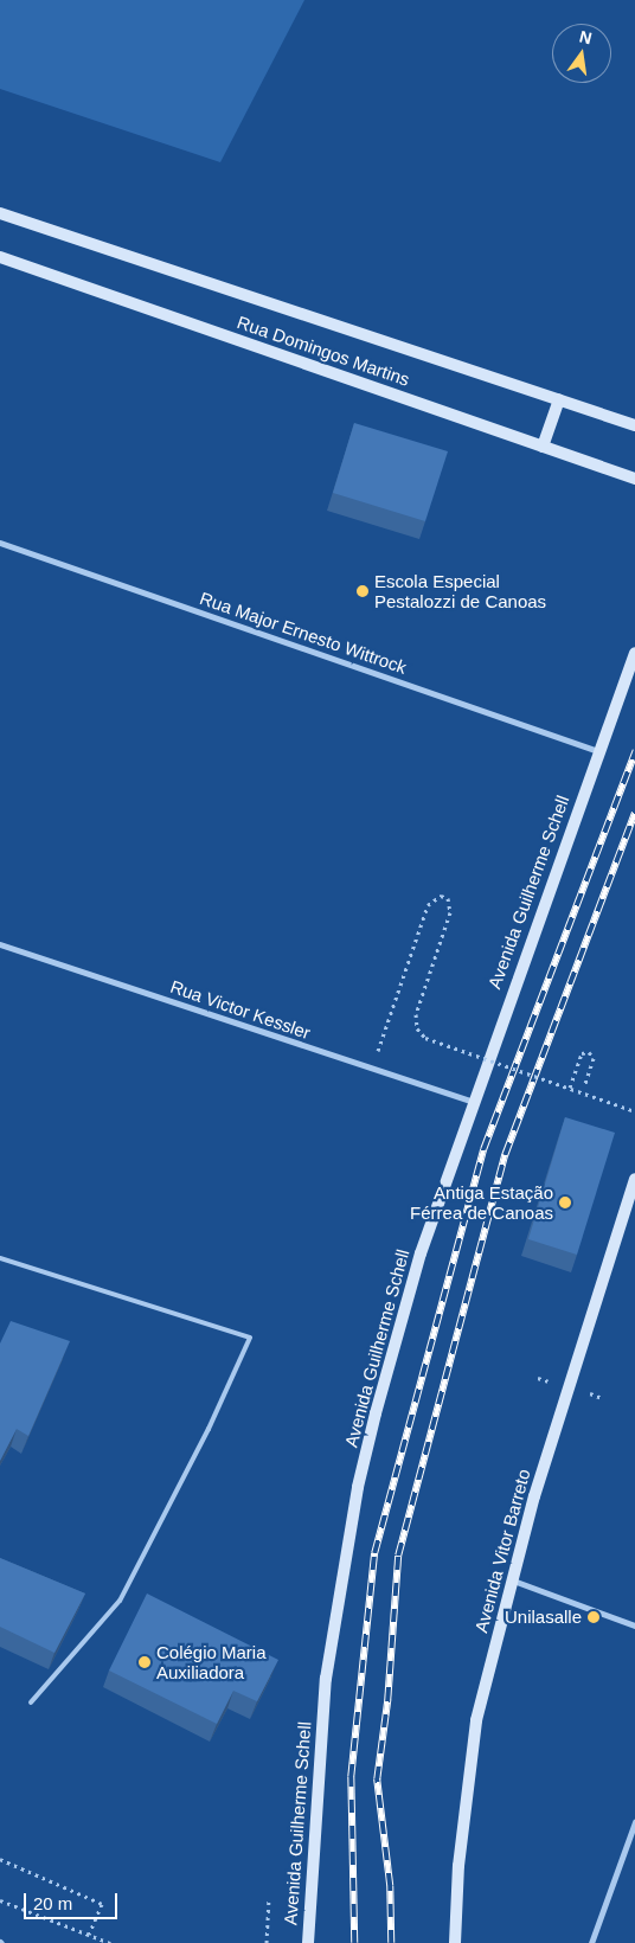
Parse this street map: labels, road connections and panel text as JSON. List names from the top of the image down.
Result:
{
  "streets": {
    "main road": ["Rua Domingos Martins", "Avenida Guilherme Schell", "Avenida Vitor Barreto"],
    "street": ["Rua Major Ernesto Wittrock", "Rua Victor Kessler"]
  },
  "crossings": [
    ["Rua Major Ernesto Wittrock", "Avenida Guilherme Schell"],
    ["Avenida Guilherme Schell", "Rua Victor Kessler"]
  ],
  "places": [
    "Escola Especial Pestalozzi de Canoas",
    "Antiga Estação Férrea de Canoas",
    "Unilasalle",
    "Colégio Maria Auxiliadora"
  ],
  "scale_bar": "20 m",
  "north": "top"
}
